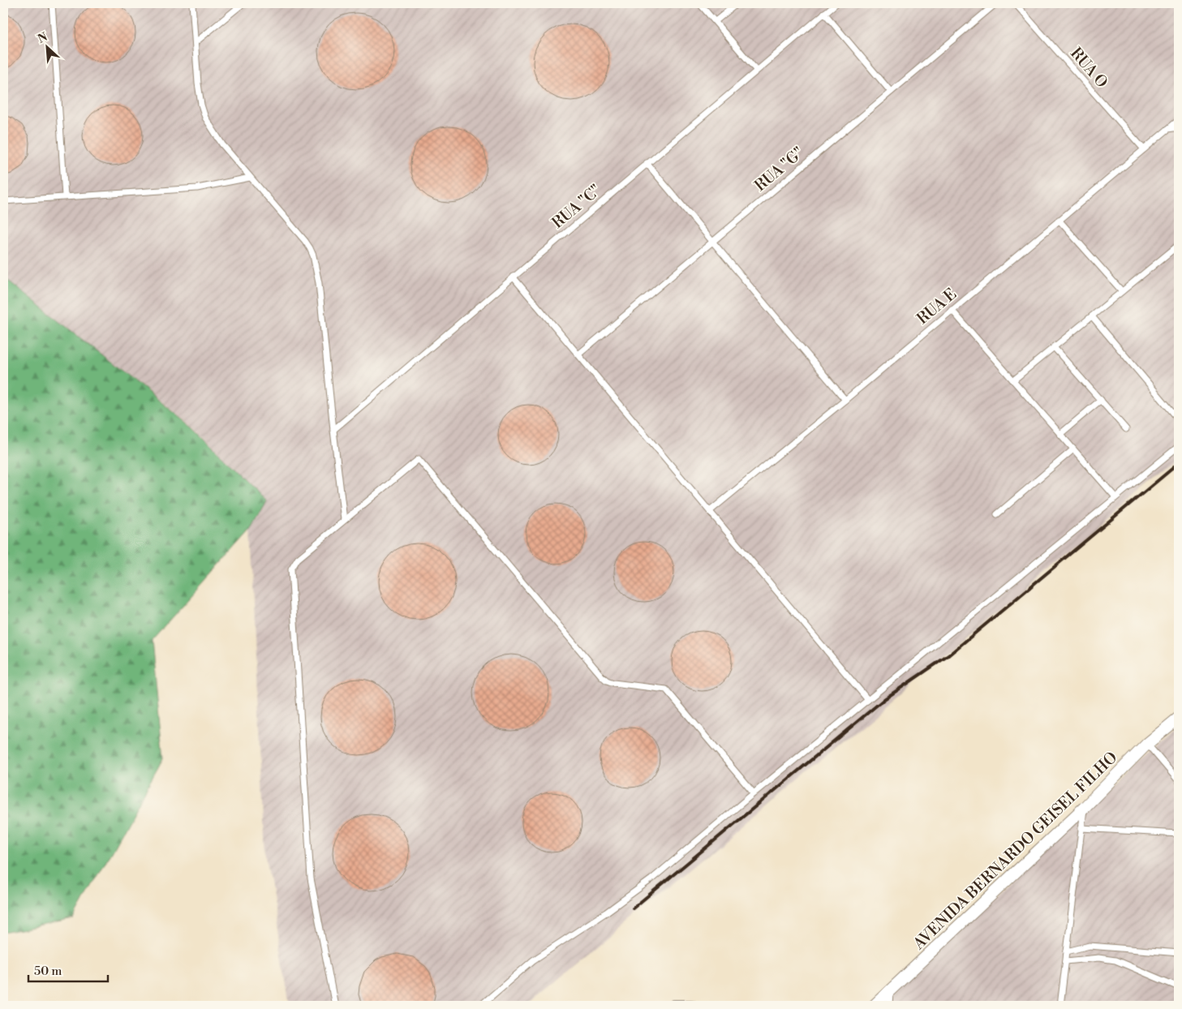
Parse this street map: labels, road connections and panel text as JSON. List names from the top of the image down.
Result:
{
  "streets": {
    "street": ["AVENIDA BERNARDO GEISEL FILHO"],
    "lane": [
      "RUA O",
      "RUA \"G\"",
      "RUA \"C\"",
      "RUA E"
    ]
  },
  "crossings": [
    ["RUA O", "RUA E"]
  ],
  "scale_bar": "50 m",
  "north": "top left"
}
